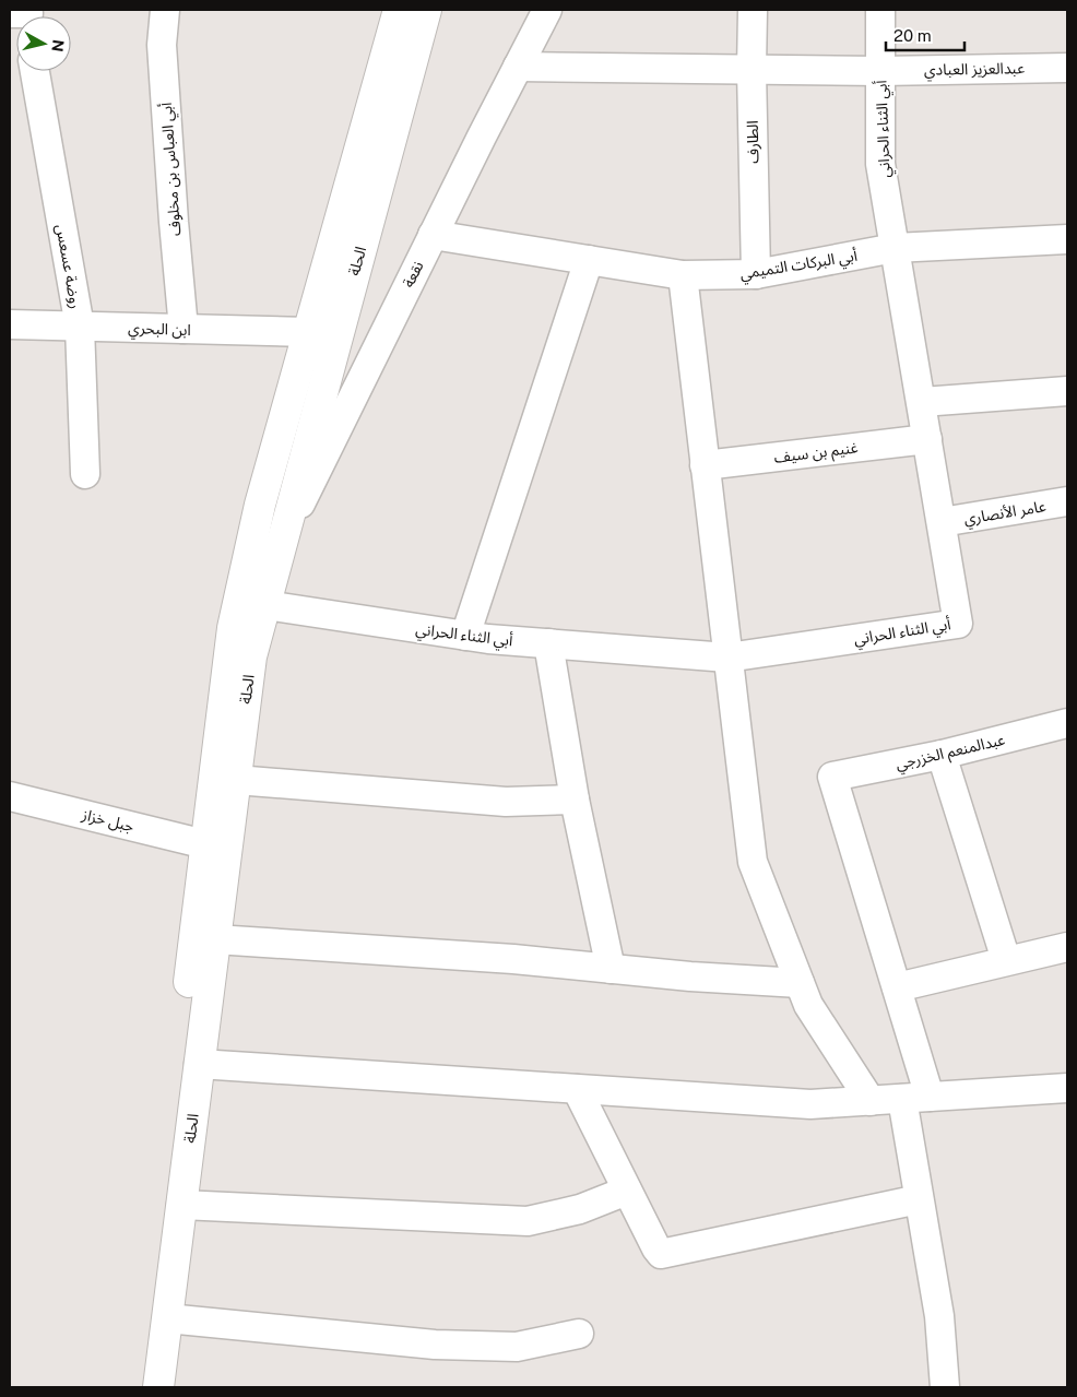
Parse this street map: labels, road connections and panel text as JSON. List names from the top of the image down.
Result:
{
  "streets": {
    "main road": ["الحلة"],
    "street": [
      "عبدالعزيز العبادي",
      "أبي الثناء الحراني",
      "الطارف",
      "أبي العباس بن مخلوف",
      "أبي البركات التميمي",
      "روضة عسعس",
      "نقعة",
      "ابن البحري",
      "غنيم بن سيف",
      "عامر الأنصاري",
      "عبدالمنعم الخزرجي",
      "جبل خزاز"
    ]
  },
  "crossings": [
    ["عبدالعزيز العبادي", "أبي الثناء الحراني"],
    ["عبدالعزيز العبادي", "الطارف"],
    ["عبدالعزيز العبادي", "نقعة"],
    ["أبي الثناء الحراني", "الحلة"],
    ["أبي الثناء الحراني", "أبي البركات التميمي"],
    ["أبي الثناء الحراني", "غنيم بن سيف"],
    ["أبي الثناء الحراني", "عامر الأنصاري"],
    ["الطارف", "أبي البركات التميمي"],
    ["أبي العباس بن مخلوف", "ابن البحري"],
    ["الحلة", "نقعة"],
    ["الحلة", "ابن البحري"],
    ["الحلة", "جبل خزاز"],
    ["أبي البركات التميمي", "نقعة"],
    ["روضة عسعس", "ابن البحري"]
  ],
  "scale_bar": "20 m",
  "north": "right"
}
